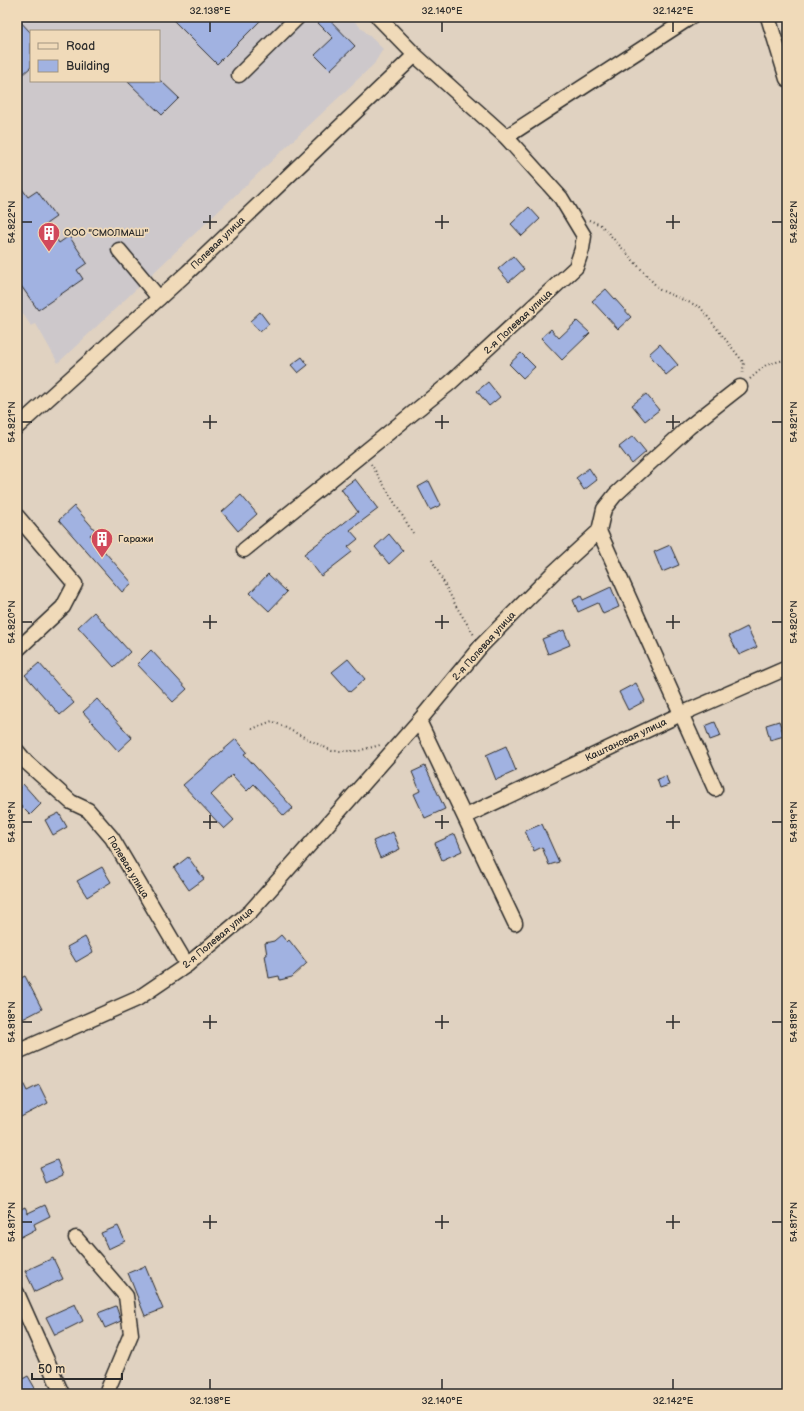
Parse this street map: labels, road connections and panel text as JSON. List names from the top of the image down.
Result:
{
  "streets": {
    "street": ["Полевая улица", "2-я Полевая улица", "Каштановая улица"]
  },
  "crossings": [
    ["Полевая улица", "2-я Полевая улица"]
  ],
  "places": {
    "building": ["ООО \"СМОЛМАШ\"", "Гаражи"]
  },
  "legend": ["Road", "Building"],
  "scale_bar": "50 m",
  "coordinates": [
    "32.138°E",
    "32.140°E",
    "32.142°E",
    "54.822°N",
    "54.821°N",
    "54.820°N",
    "54.819°N",
    "54.818°N",
    "54.817°N"
  ]
}
